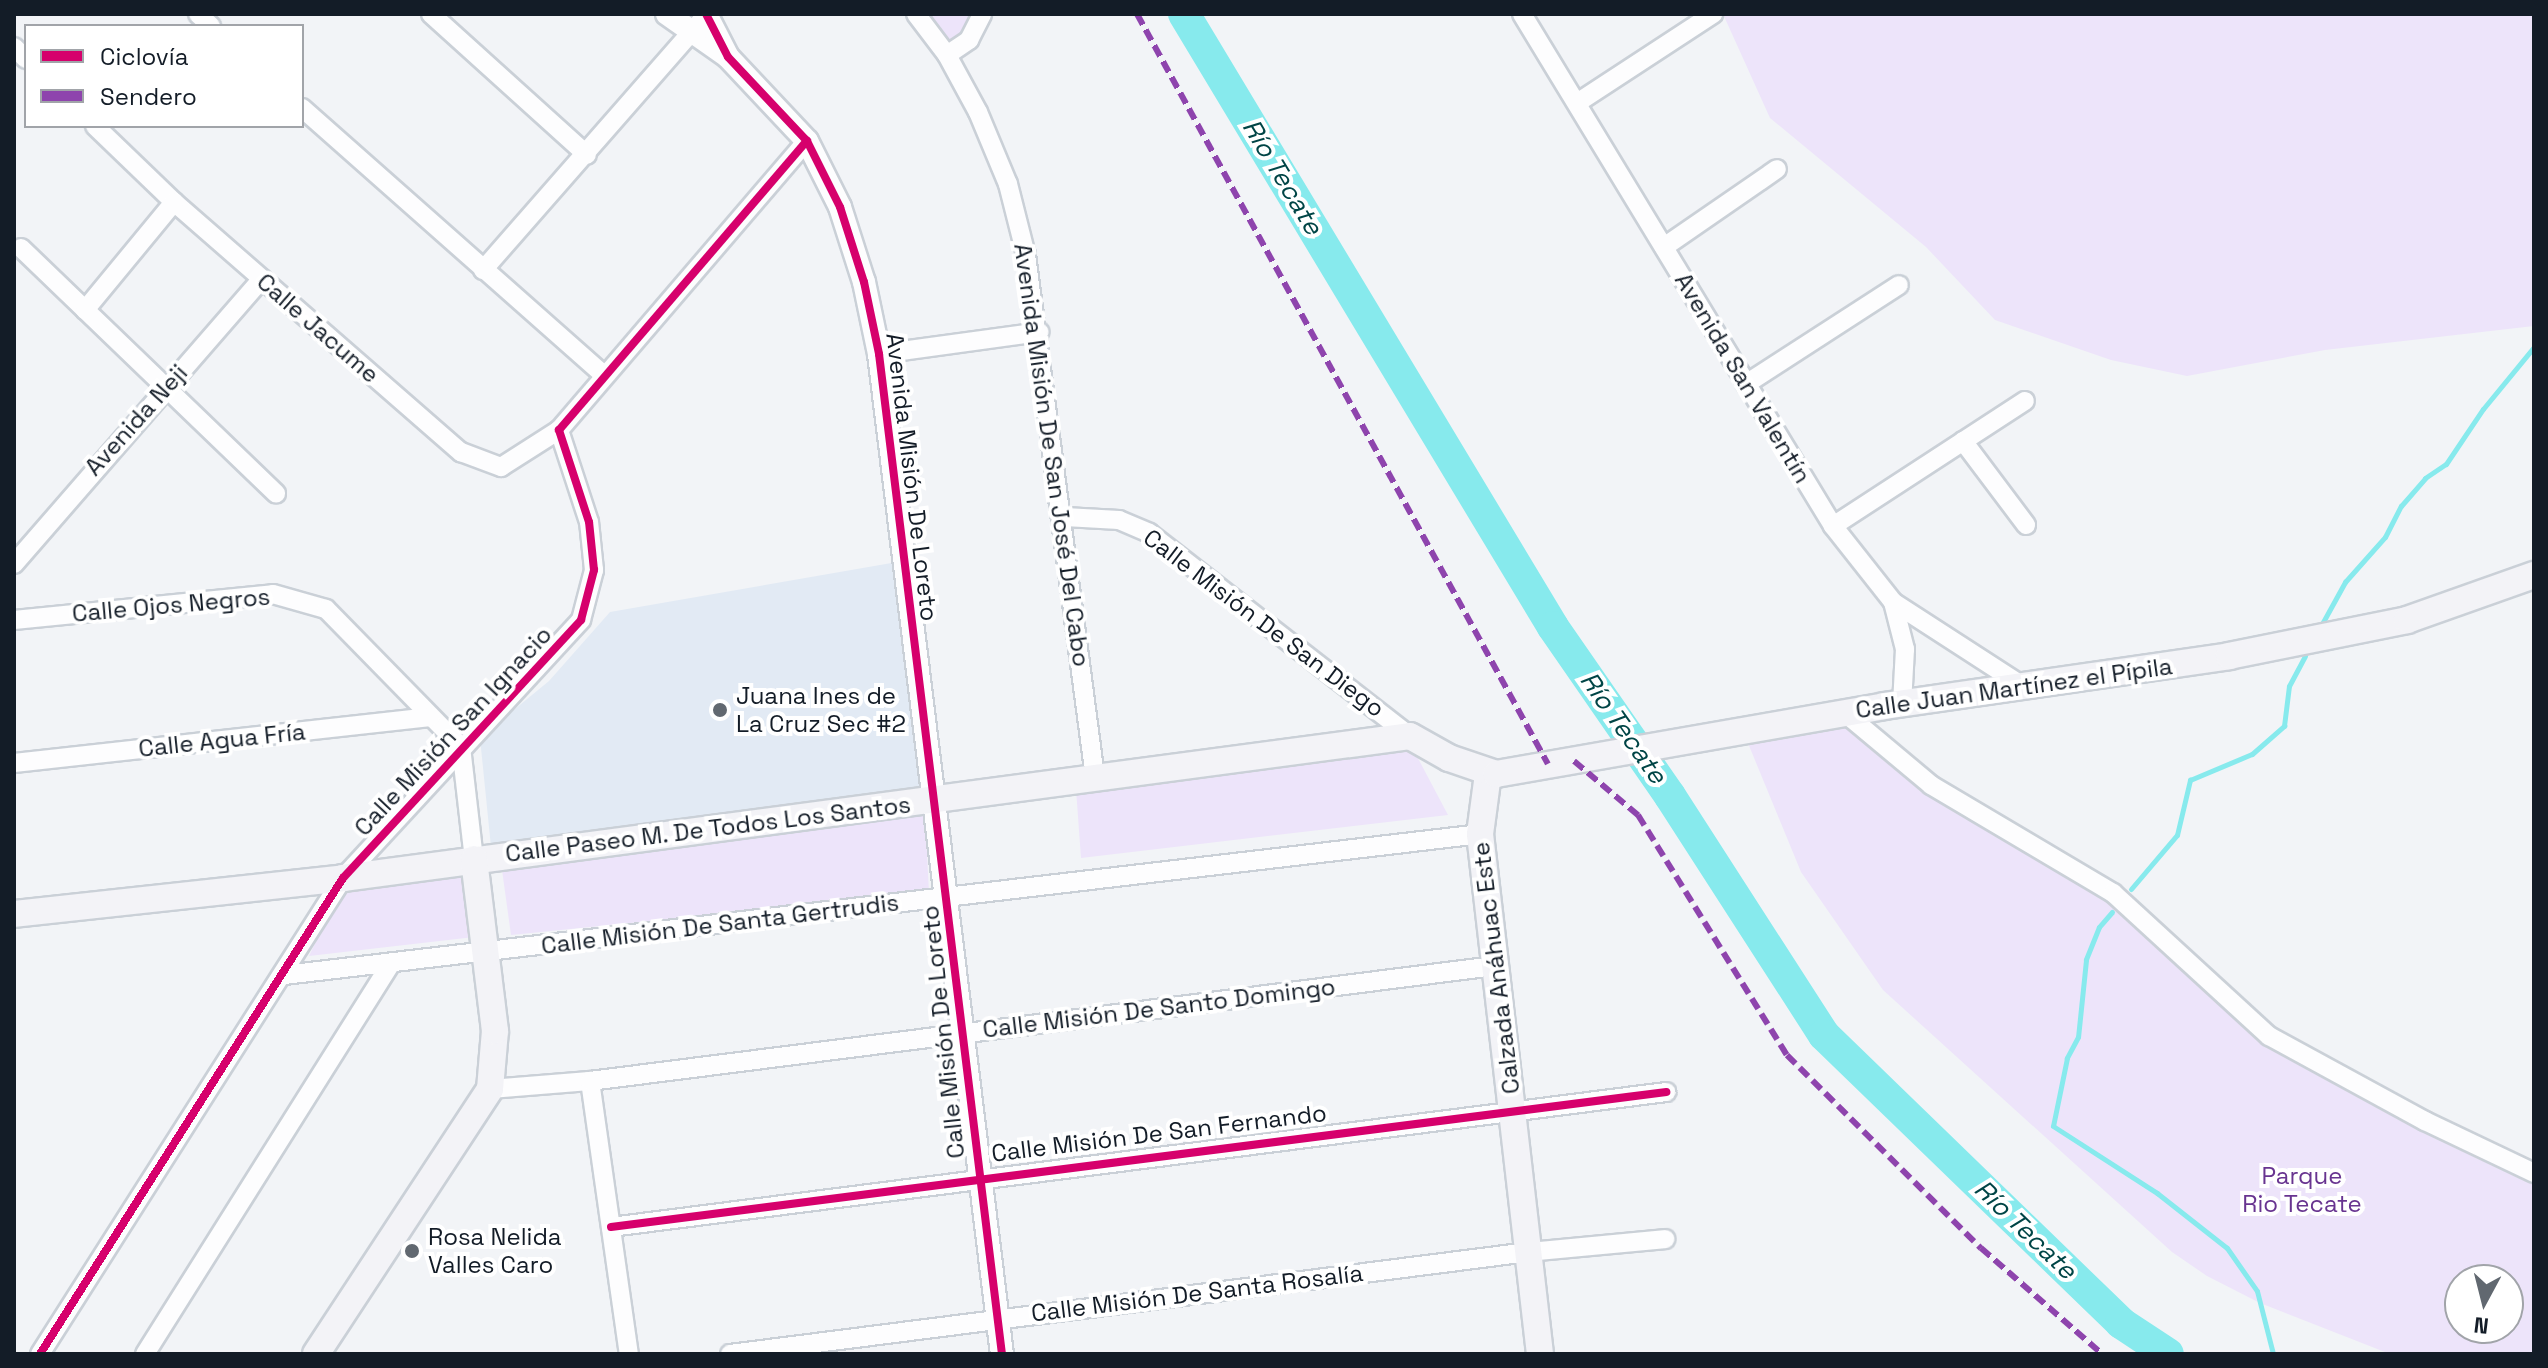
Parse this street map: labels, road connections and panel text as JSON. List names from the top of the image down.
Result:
{
  "streets": {
    "main road": ["Calle Juan Martínez el Pípila", "Calle Paseo M. De Todos Los Santos", "Calzada Anáhuac Este"],
    "street": [
      "Calle Jacume",
      "Avenida San Valentín",
      "Avenida Neji",
      "Avenida Misión De San José Del Cabo",
      "Avenida Misión De Loreto",
      "Calle Ojos Negros",
      "Calle Misión De San Diego",
      "Calle Misión San Ignacio",
      "Calle Agua Fría",
      "Calle Misión De Santa Gertrudis",
      "Calle Misión De Santo Domingo",
      "Calle Misión De Loreto",
      "Calle Misión De San Fernando",
      "Calle Misión De Santa Rosalía"
    ]
  },
  "crossings": [
    ["Calle Jacume", "Avenida Neji"],
    ["Calle Jacume", "Calle Misión San Ignacio"],
    ["Avenida San Valentín", "Calle Juan Martínez el Pípila"],
    ["Avenida Misión De San José Del Cabo", "Calle Misión De San Diego"],
    ["Avenida Misión De San José Del Cabo", "Calle Paseo M. De Todos Los Santos"],
    ["Avenida Misión De Loreto", "Calle Paseo M. De Todos Los Santos"],
    ["Avenida Misión De Loreto", "Calle Misión De Loreto"],
    ["Calle Ojos Negros", "Calle Agua Fría"],
    ["Calle Misión De San Diego", "Calle Paseo M. De Todos Los Santos"],
    ["Calle Juan Martínez el Pípila", "Calzada Anáhuac Este"],
    ["Calle Misión San Ignacio", "Calle Paseo M. De Todos Los Santos"],
    ["Calle Misión San Ignacio", "Calle Misión De Santa Gertrudis"],
    ["Calle Paseo M. De Todos Los Santos", "Calle Misión De Loreto"],
    ["Calle Misión De Santa Gertrudis", "Calzada Anáhuac Este"],
    ["Calle Misión De Santa Gertrudis", "Calle Misión De Loreto"],
    ["Calzada Anáhuac Este", "Calle Misión De Santo Domingo"],
    ["Calzada Anáhuac Este", "Calle Misión De San Fernando"],
    ["Calzada Anáhuac Este", "Calle Misión De Santa Rosalía"],
    ["Calle Misión De Santo Domingo", "Calle Misión De Loreto"],
    ["Calle Misión De Loreto", "Calle Misión De San Fernando"],
    ["Calle Misión De Loreto", "Calle Misión De Santa Rosalía"]
  ],
  "water": ["Río Tecate"],
  "parks": ["Parque Rio Tecate"],
  "places": ["Juana Ines de La Cruz Sec #2", "Rosa Nelida Valles Caro"],
  "legend": ["Ciclovía", "Sendero"],
  "north": "bottom"
}
